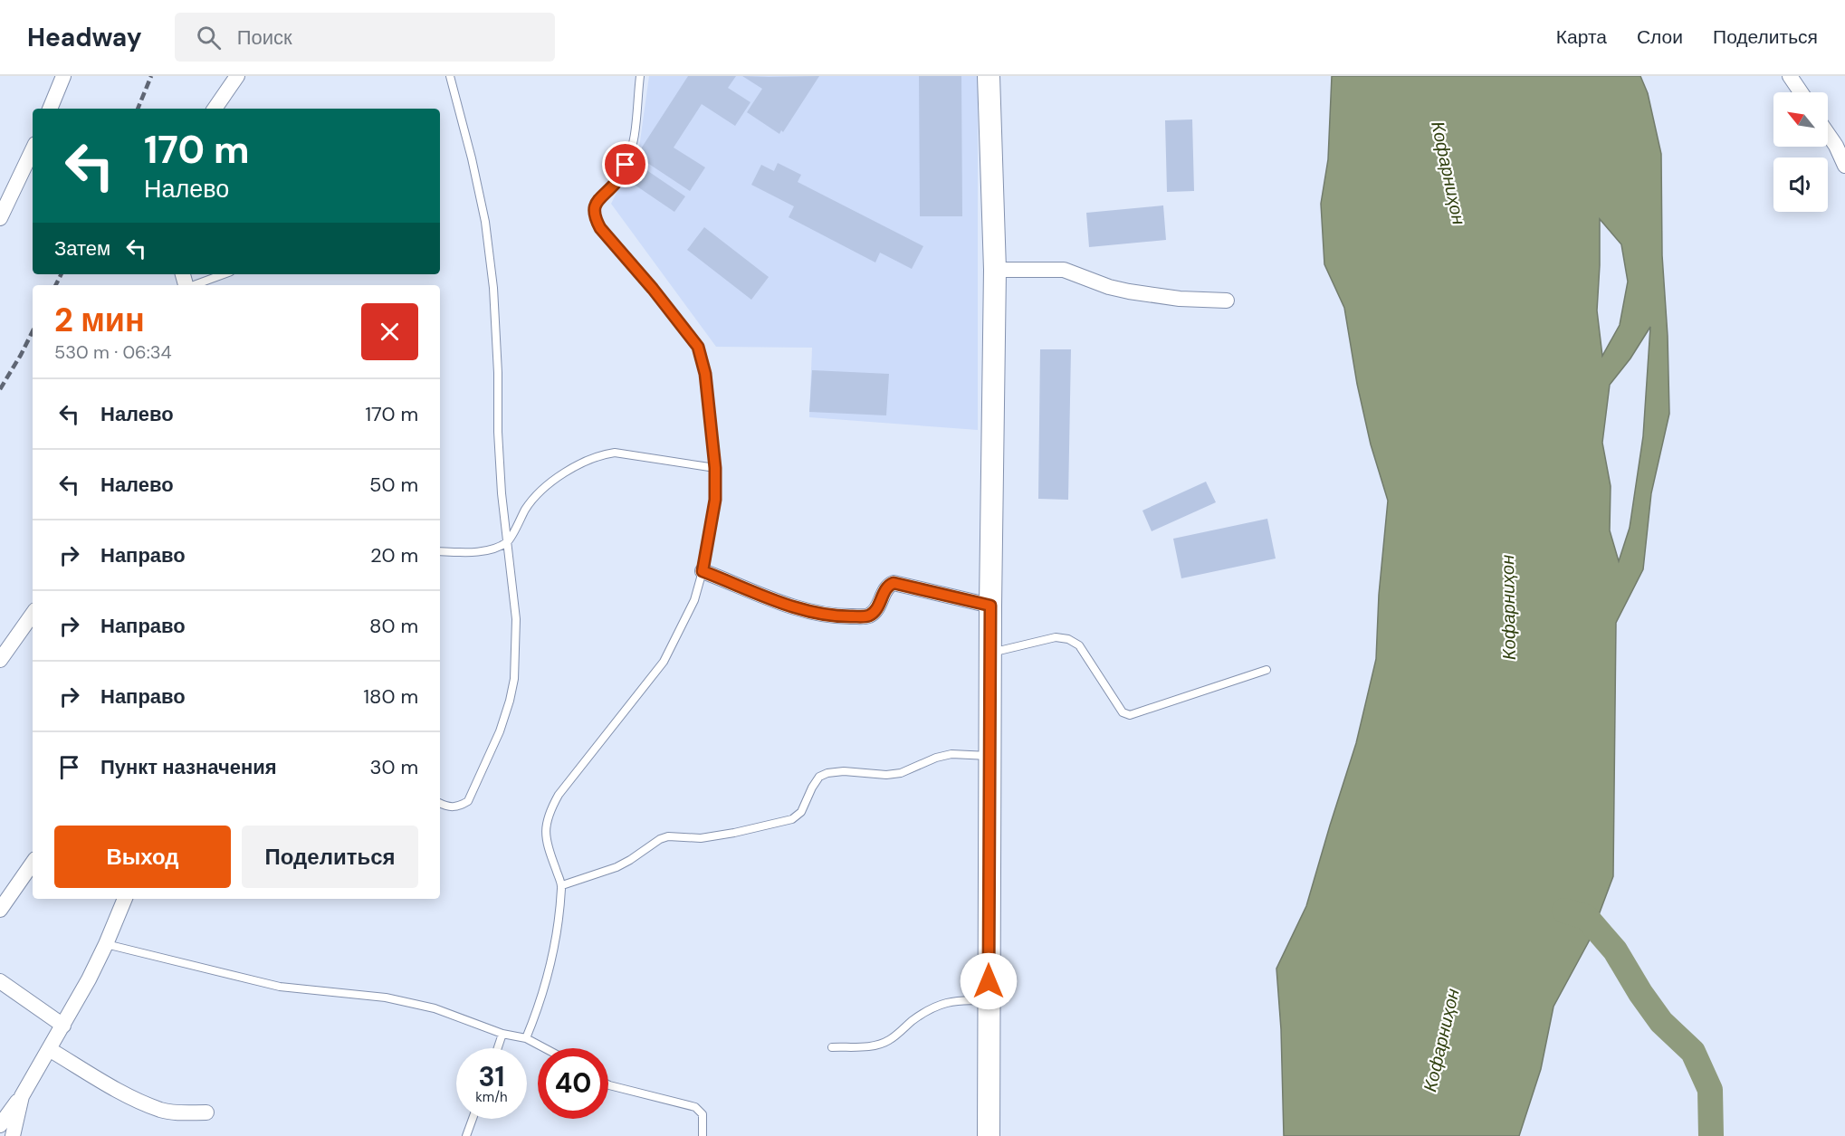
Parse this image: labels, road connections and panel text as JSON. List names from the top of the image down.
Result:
{
  "water": ["Кофарниҳон"],
  "north": "top left",
  "page": {
    "header": "Headway",
    "search": "Поиск",
    "nav": ["Карта", "Слои", "Поделиться"],
    "turn": ["170 m", "Налево"],
    "then": "Затем",
    "heading": ["2 мин", "530 m · 06:34"],
    "list": [
      {
        "name": "Налево",
        "value": "170 m"
      },
      {
        "name": "Налево",
        "value": "50 m"
      },
      {
        "name": "Направо",
        "value": "20 m"
      },
      {
        "name": "Направо",
        "value": "80 m"
      },
      {
        "name": "Направо",
        "value": "180 m"
      },
      {
        "name": "Пункт назначения",
        "value": "30 m"
      }
    ],
    "buttons": ["Выход", "Поделиться"],
    "speed": "31 km/h",
    "limit": "40"
  }
}
